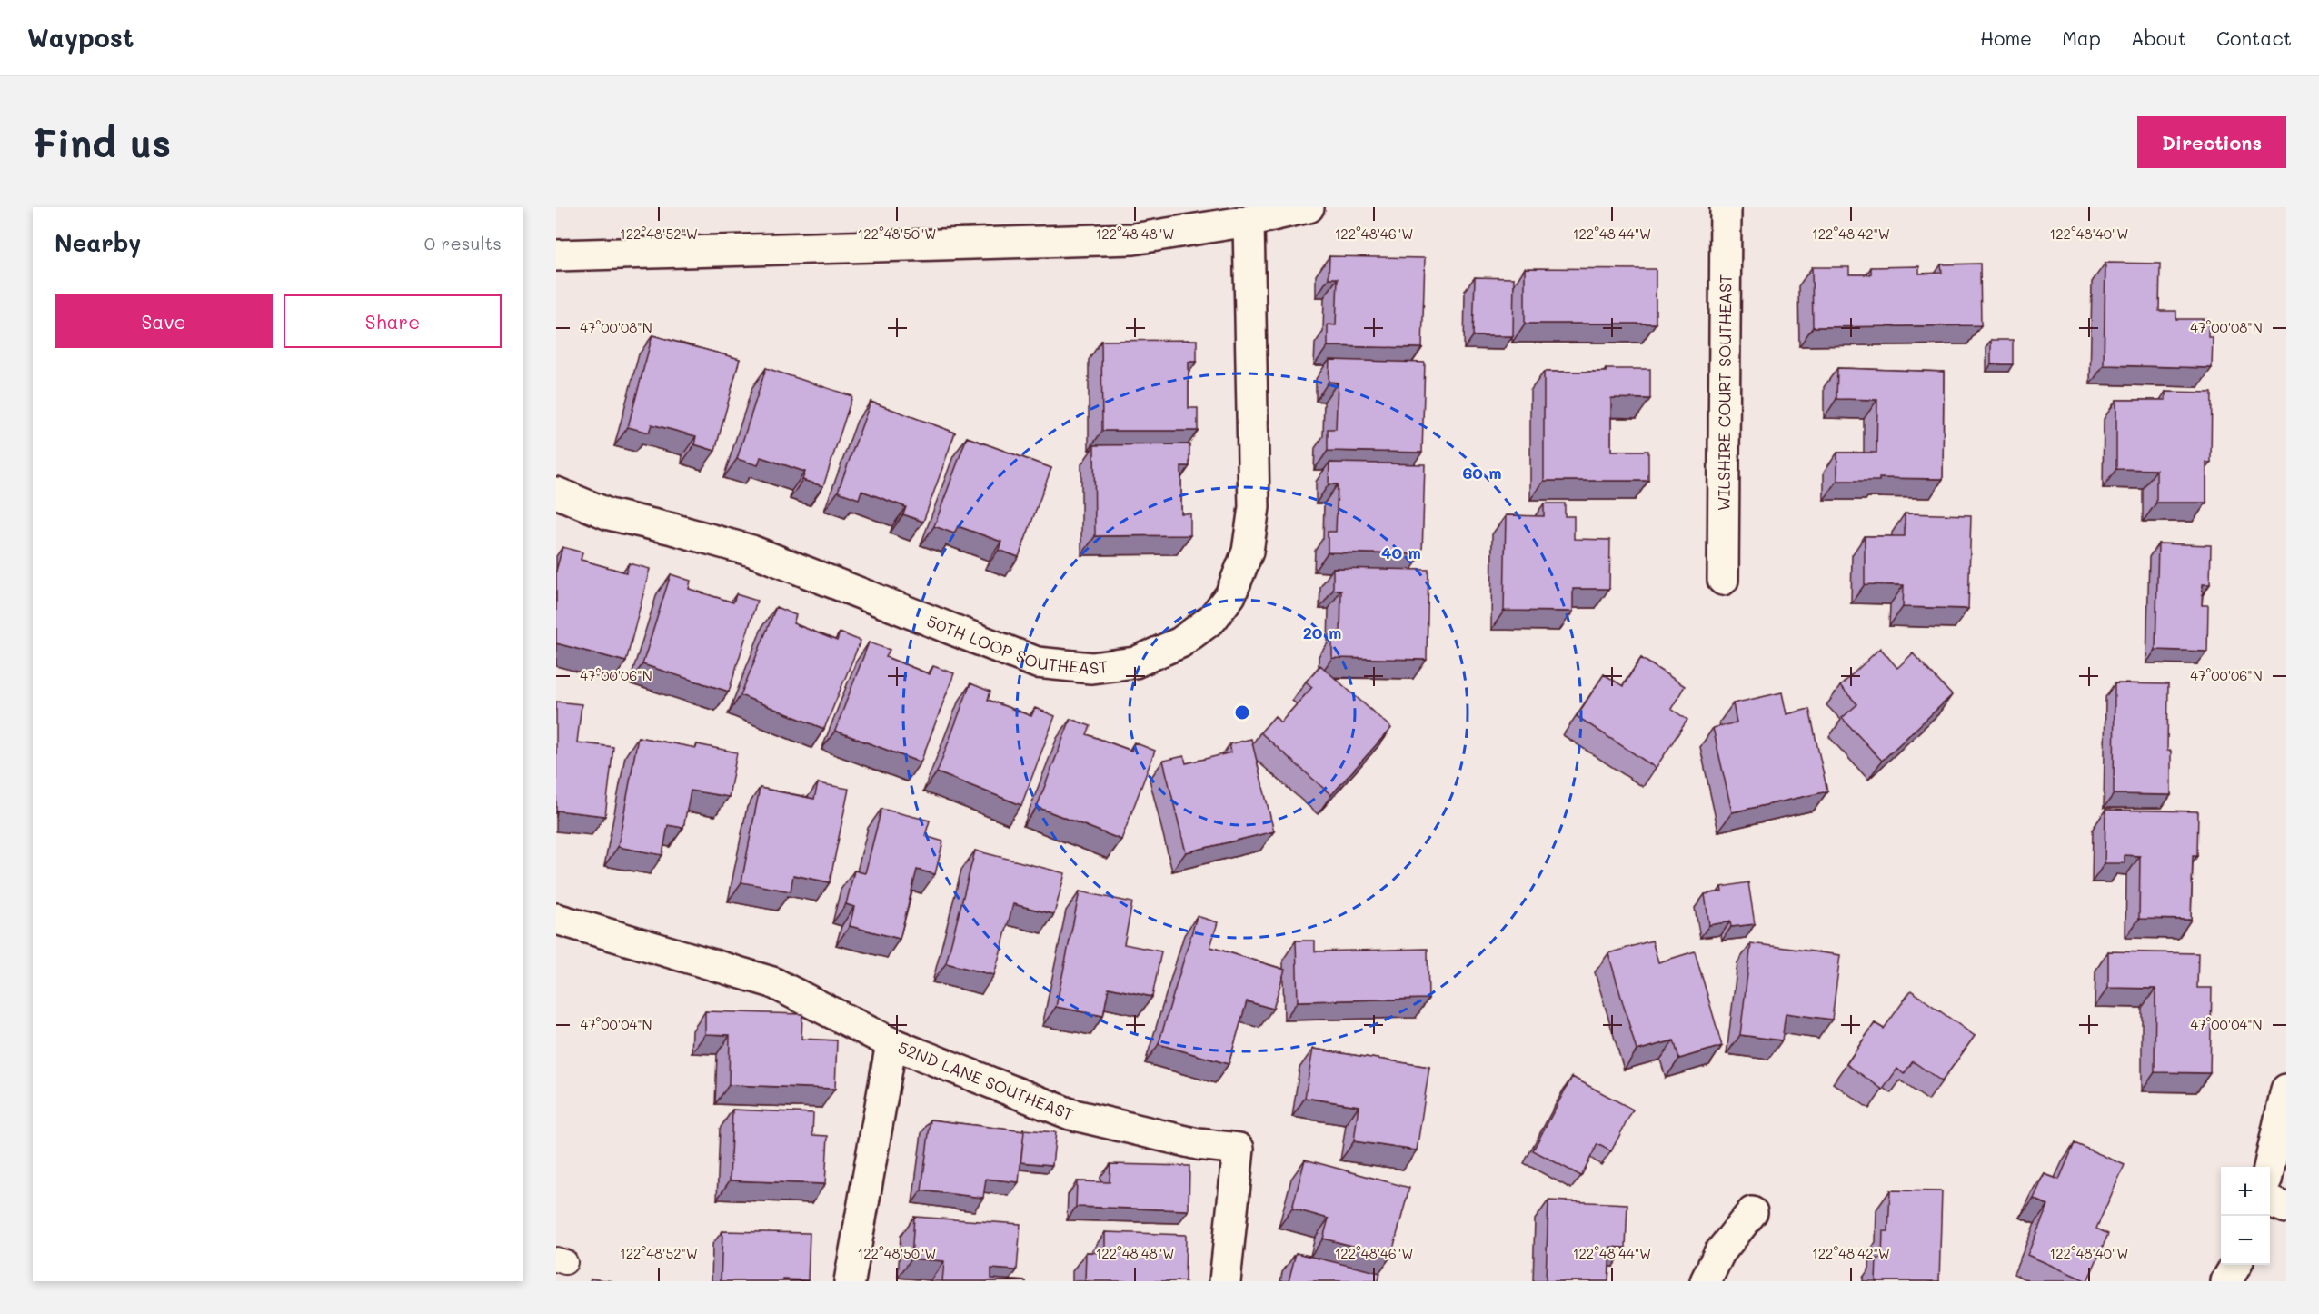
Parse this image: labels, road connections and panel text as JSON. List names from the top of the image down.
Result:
{
  "streets": {
    "street": ["WILSHIRE COURT SOUTHEAST", "50TH LOOP SOUTHEAST", "52ND LANE SOUTHEAST"]
  },
  "page": {
    "header": "Waypost",
    "nav": [
      "Home",
      "Map",
      "About",
      "Contact"
    ],
    "buttons": [
      "Directions",
      ["Save", "Share"]
    ],
    "title": "Find us",
    "heading": ["Nearby", "0 results"],
    "map_buttons": ["+", "−"]
  },
  "coordinates": [
    "122°48'52\"W",
    "122°48'50\"W",
    "122°48'48\"W",
    "122°48'46\"W",
    "122°48'44\"W",
    "122°48'42\"W",
    "122°48'40\"W",
    "47°00'08\"N",
    "47°00'06\"N",
    "47°00'04\"N"
  ],
  "rings": ["60 m", "40 m", "20 m"]
}
